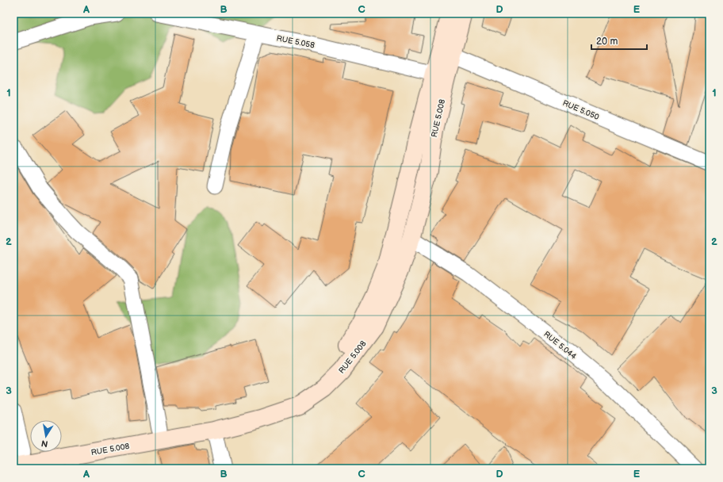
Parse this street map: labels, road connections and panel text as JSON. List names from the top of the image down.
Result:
{
  "streets": {
    "main road": ["RUE 5.008"],
    "street": ["RUE 5.058", "RUE 5.050", "RUE 5.044"]
  },
  "crossings": [
    ["RUE 5.058", "RUE 5.008"],
    ["RUE 5.050", "RUE 5.008"],
    ["RUE 5.008", "RUE 5.044"]
  ],
  "scale_bar": "20 m",
  "north": "bottom",
  "grid": {
    "columns": [
      "A",
      "B",
      "C",
      "D",
      "E"
    ],
    "rows": ["1", "2", "3"]
  }
}
